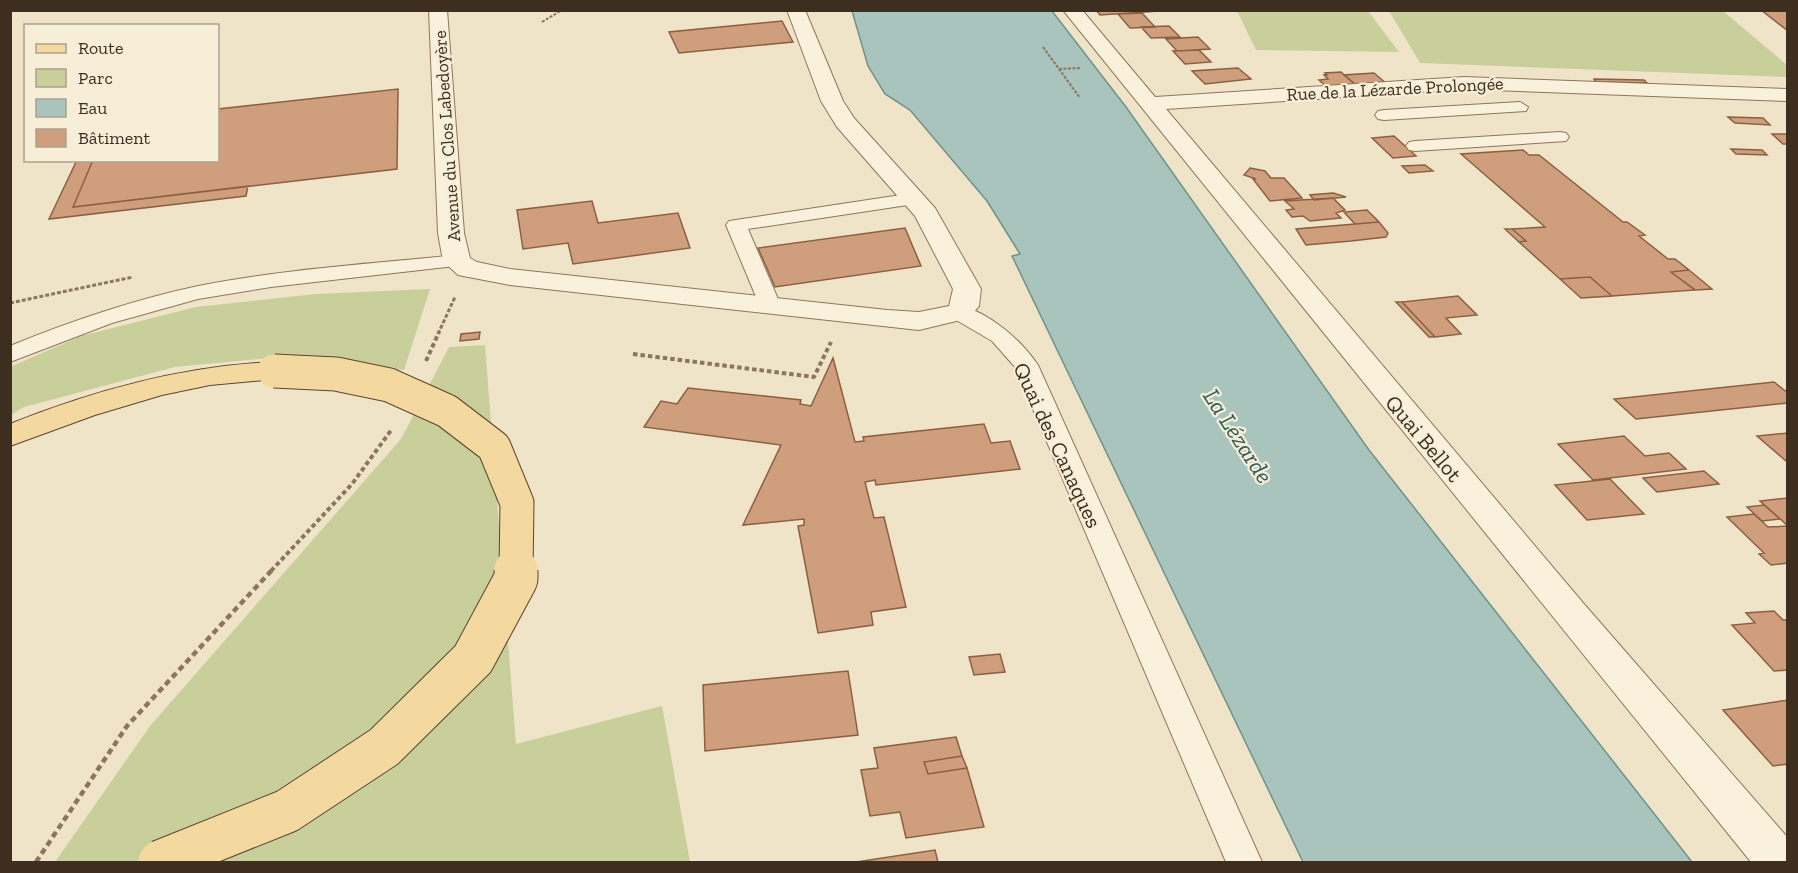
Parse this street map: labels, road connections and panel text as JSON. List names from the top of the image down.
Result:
{
  "streets": {
    "street": ["Rue de la Lézarde Prolongée", "Avenue du Clos Labedoyère", "Quai Bellot"],
    "lane": ["Quai des Canaques"]
  },
  "crossings": [
    ["Rue de la Lézarde Prolongée", "Quai Bellot"]
  ],
  "water": ["La Lézarde"],
  "legend": [
    "Route",
    "Parc",
    "Eau",
    "Bâtiment"
  ]
}
